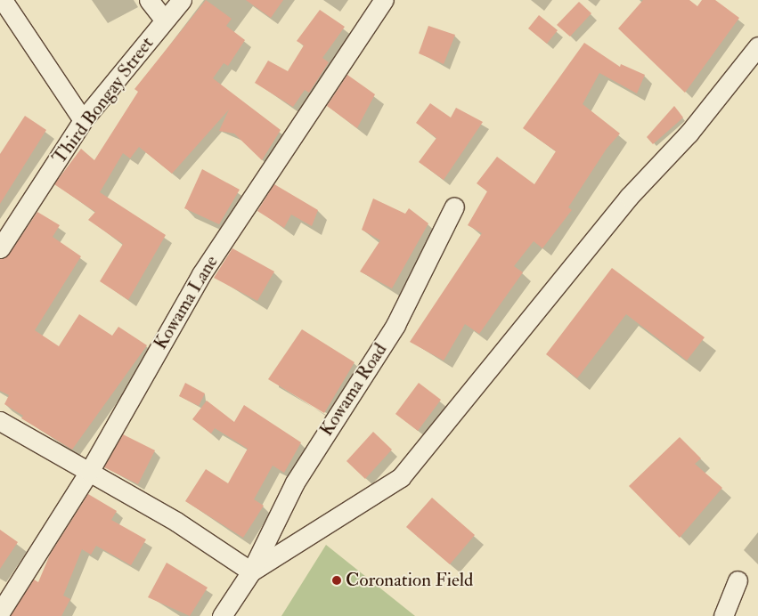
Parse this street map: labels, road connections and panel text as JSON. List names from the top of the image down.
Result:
{
  "streets": {
    "street": ["Third Bongay Street", "Kowama Lane", "Kowama Road"]
  },
  "places": ["Coronation Field"]
}
